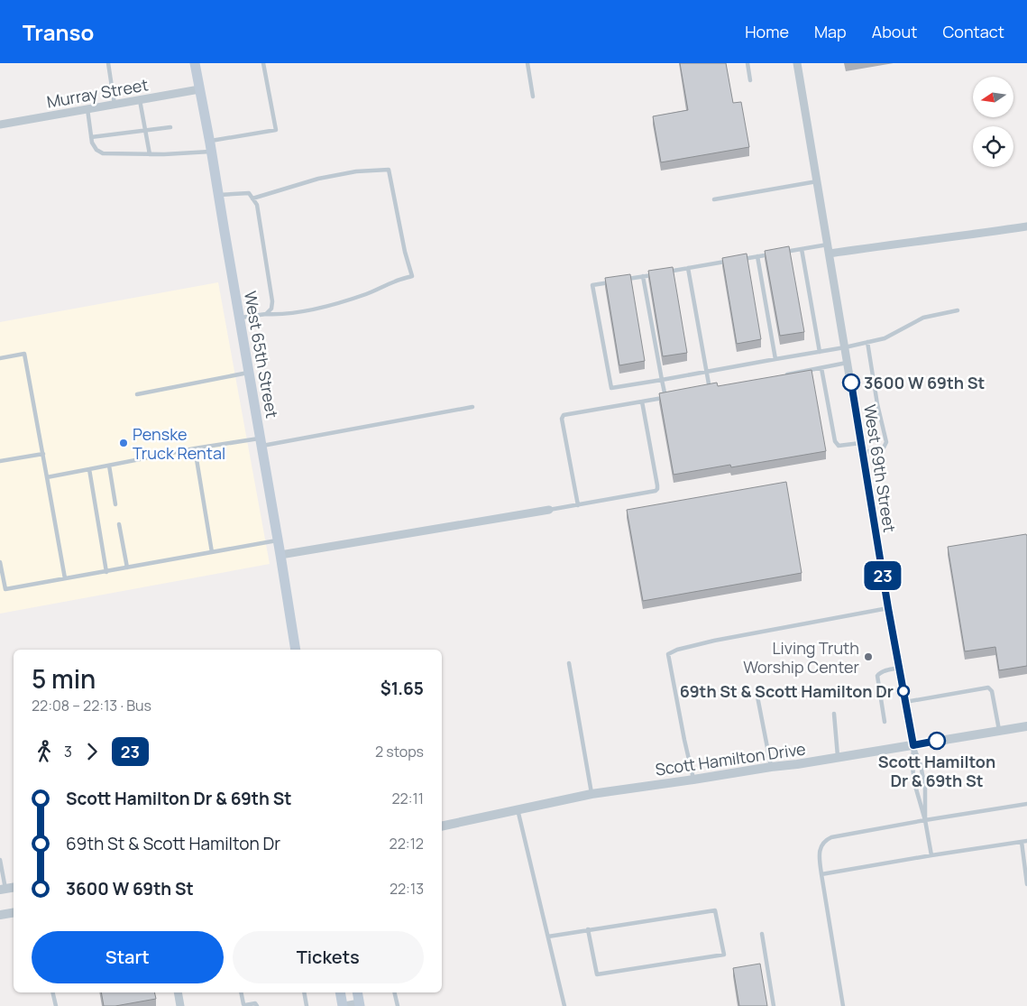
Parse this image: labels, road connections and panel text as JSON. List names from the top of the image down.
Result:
{
  "streets": {
    "main road": ["West 65th Street"],
    "street": ["Murray Street", "West 69th Street", "Scott Hamilton Drive"]
  },
  "crossings": [
    ["Murray Street", "West 65th Street"],
    ["West 69th Street", "Scott Hamilton Drive"]
  ],
  "places": [
    "3600 W 69th St",
    "Penske Truck Rental",
    "Living Truth Worship Center",
    "69th St & Scott Hamilton Dr",
    "Scott Hamilton Dr & 69th St"
  ],
  "lines": ["bus line 23"],
  "north": "left",
  "page": {
    "header": "Transo",
    "nav": [
      "Home",
      "Map",
      "About",
      "Contact"
    ],
    "on_map": "23",
    "heading": ["5 min", "22:08 – 22:13 · Bus", "$1.65"],
    "legs": ["3", "23", "2 stops"],
    "list": [
      {
        "name": "Scott Hamilton Dr & 69th St",
        "value": "22:11"
      },
      {
        "name": "69th St & Scott Hamilton Dr",
        "value": "22:12"
      },
      {
        "name": "3600 W 69th St",
        "value": "22:13"
      }
    ],
    "buttons": ["Start", "Tickets"]
  }
}
